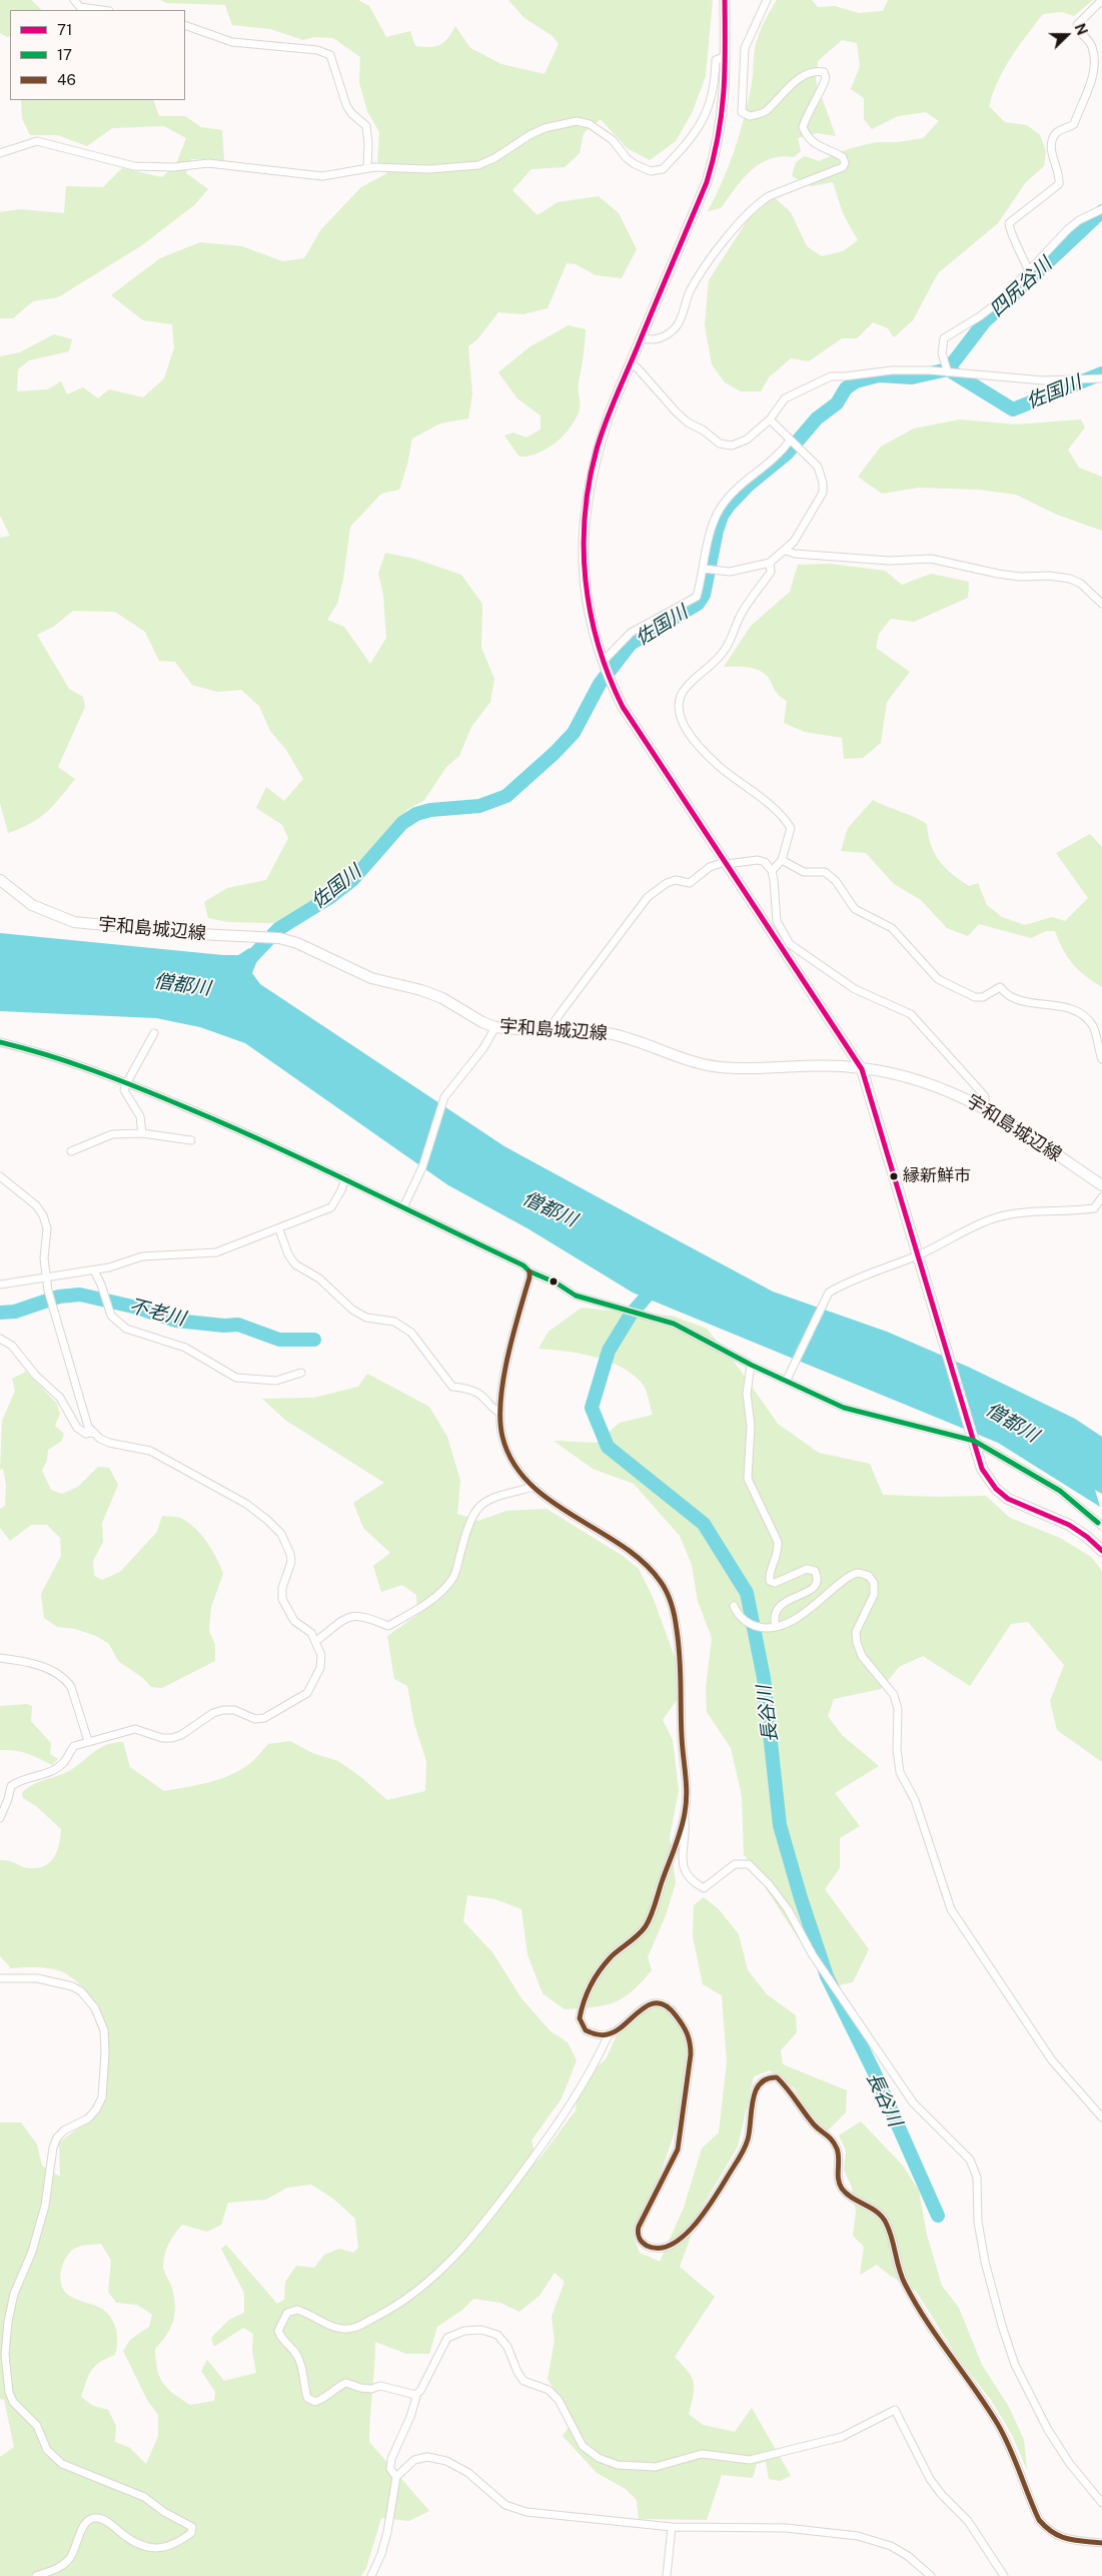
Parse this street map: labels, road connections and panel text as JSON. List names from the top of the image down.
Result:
{
  "streets": {
    "main road": ["宇和島城辺線"]
  },
  "water": [
    "四尻谷川",
    "佐国川",
    "僧都川",
    "不老川",
    "長谷川"
  ],
  "places": ["縁新鮮市"],
  "lines": ["transit line 71", "transit line 17", "transit line 46"],
  "legend": ["71", "17", "46"],
  "north": "right"
}
